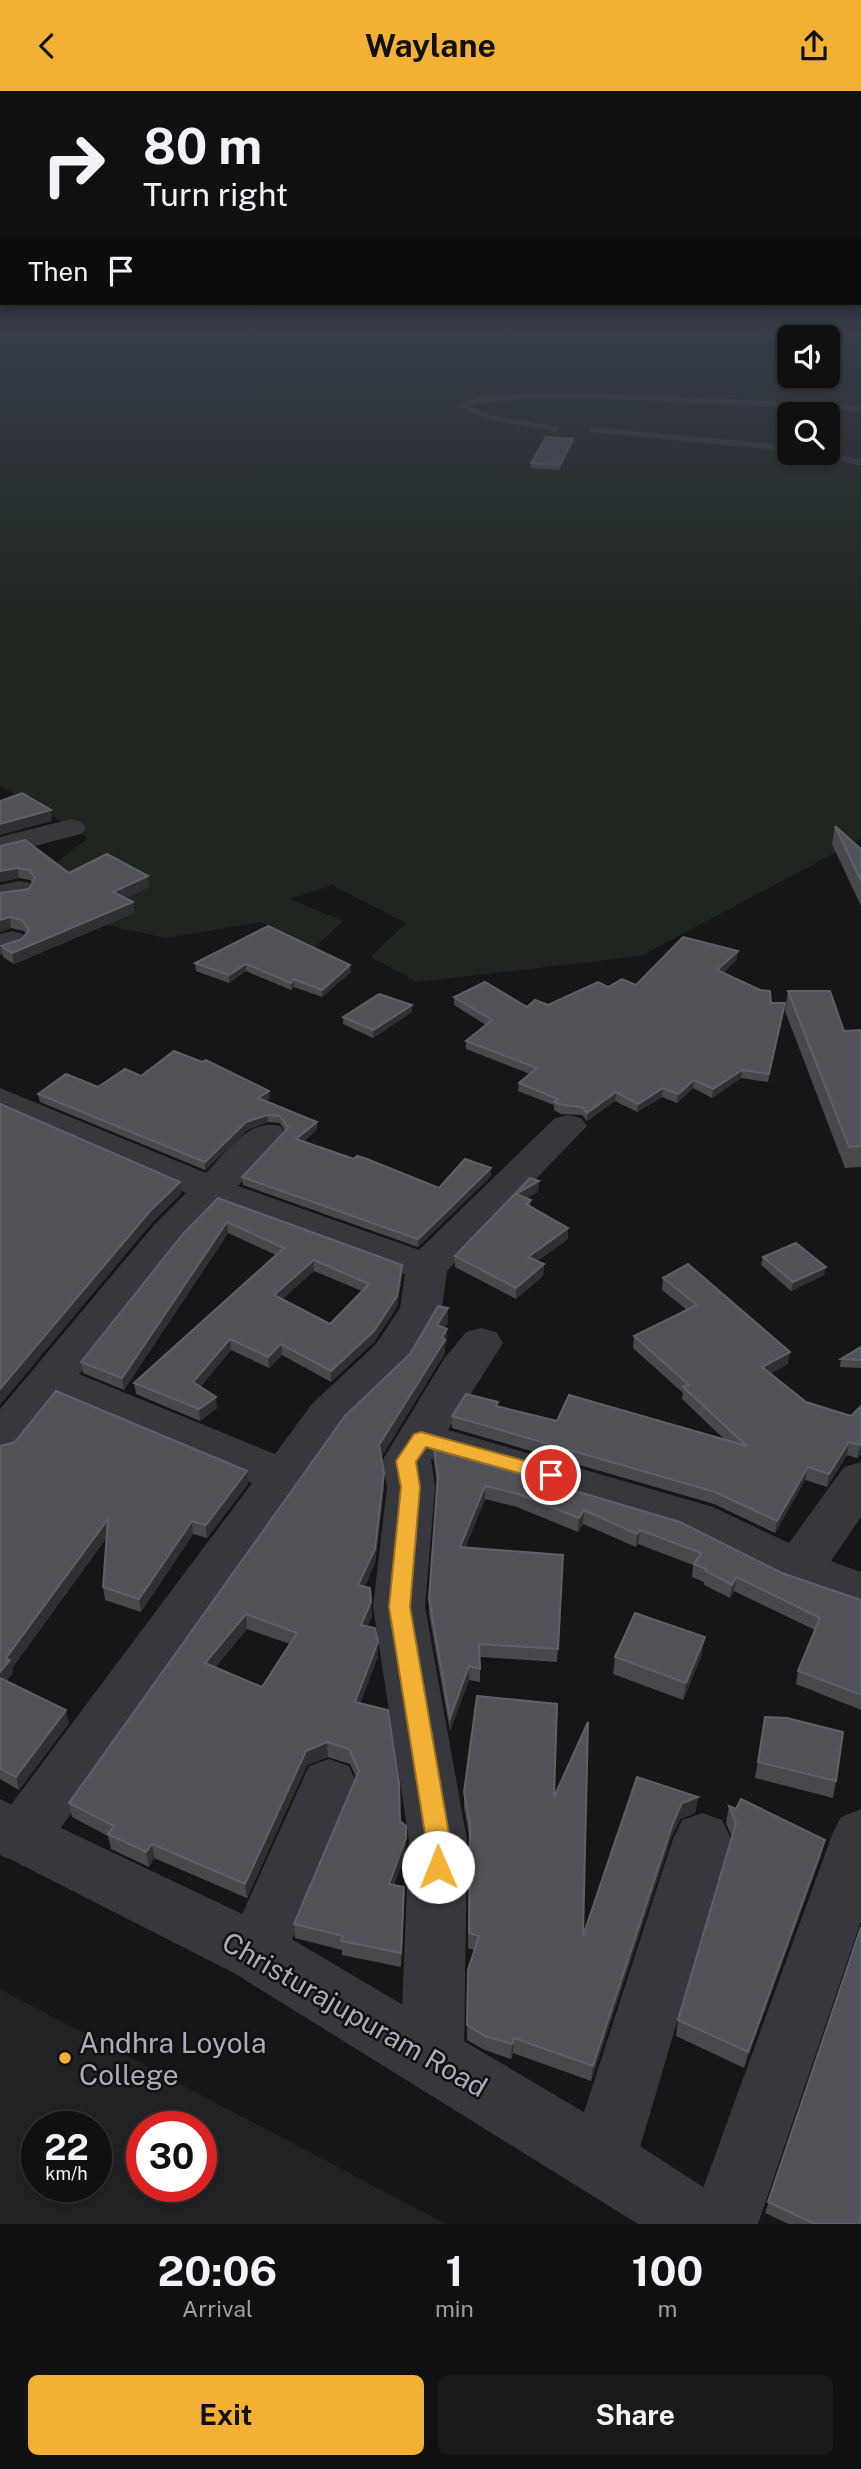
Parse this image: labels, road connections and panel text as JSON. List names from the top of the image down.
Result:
{
  "streets": {
    "street": ["Christurajupuram Road"]
  },
  "places": ["Andhra Loyola College"],
  "page": {
    "header": "Waylane",
    "turn": ["80 m", "Turn right"],
    "then": "Then",
    "speed": "22 km/h",
    "limit": "30",
    "eta": [
      "20:06",
      "Arrival",
      "1",
      "min",
      "100",
      "m"
    ],
    "buttons": ["Exit", "Share"]
  }
}
